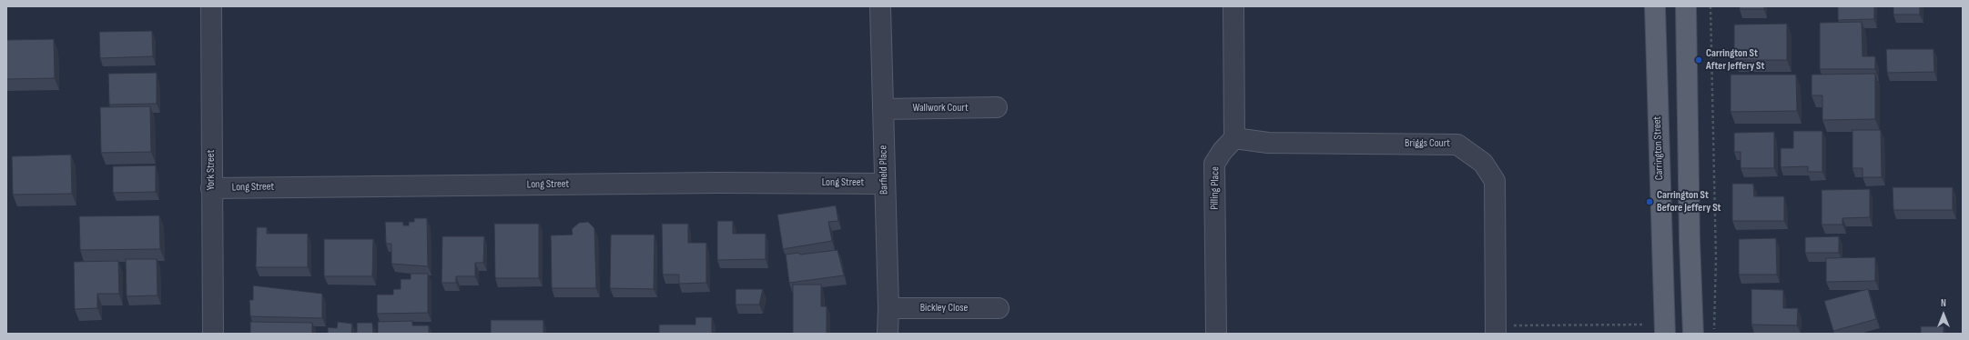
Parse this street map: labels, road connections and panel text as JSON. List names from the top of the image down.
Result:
{
  "streets": {
    "main road": ["Carrington Street"],
    "street": [
      "Wallwork Court",
      "Briggs Court",
      "York Street",
      "Barfield Place",
      "Long Street",
      "Pilling Place",
      "Bickley Close"
    ]
  },
  "crossings": [
    ["Wallwork Court", "Barfield Place"],
    ["Briggs Court", "Pilling Place"],
    ["York Street", "Long Street"],
    ["Barfield Place", "Long Street"],
    ["Barfield Place", "Bickley Close"]
  ],
  "places": ["Carrington St After Jeffery St", "Carrington St Before Jeffery St"],
  "north": "top"
}
